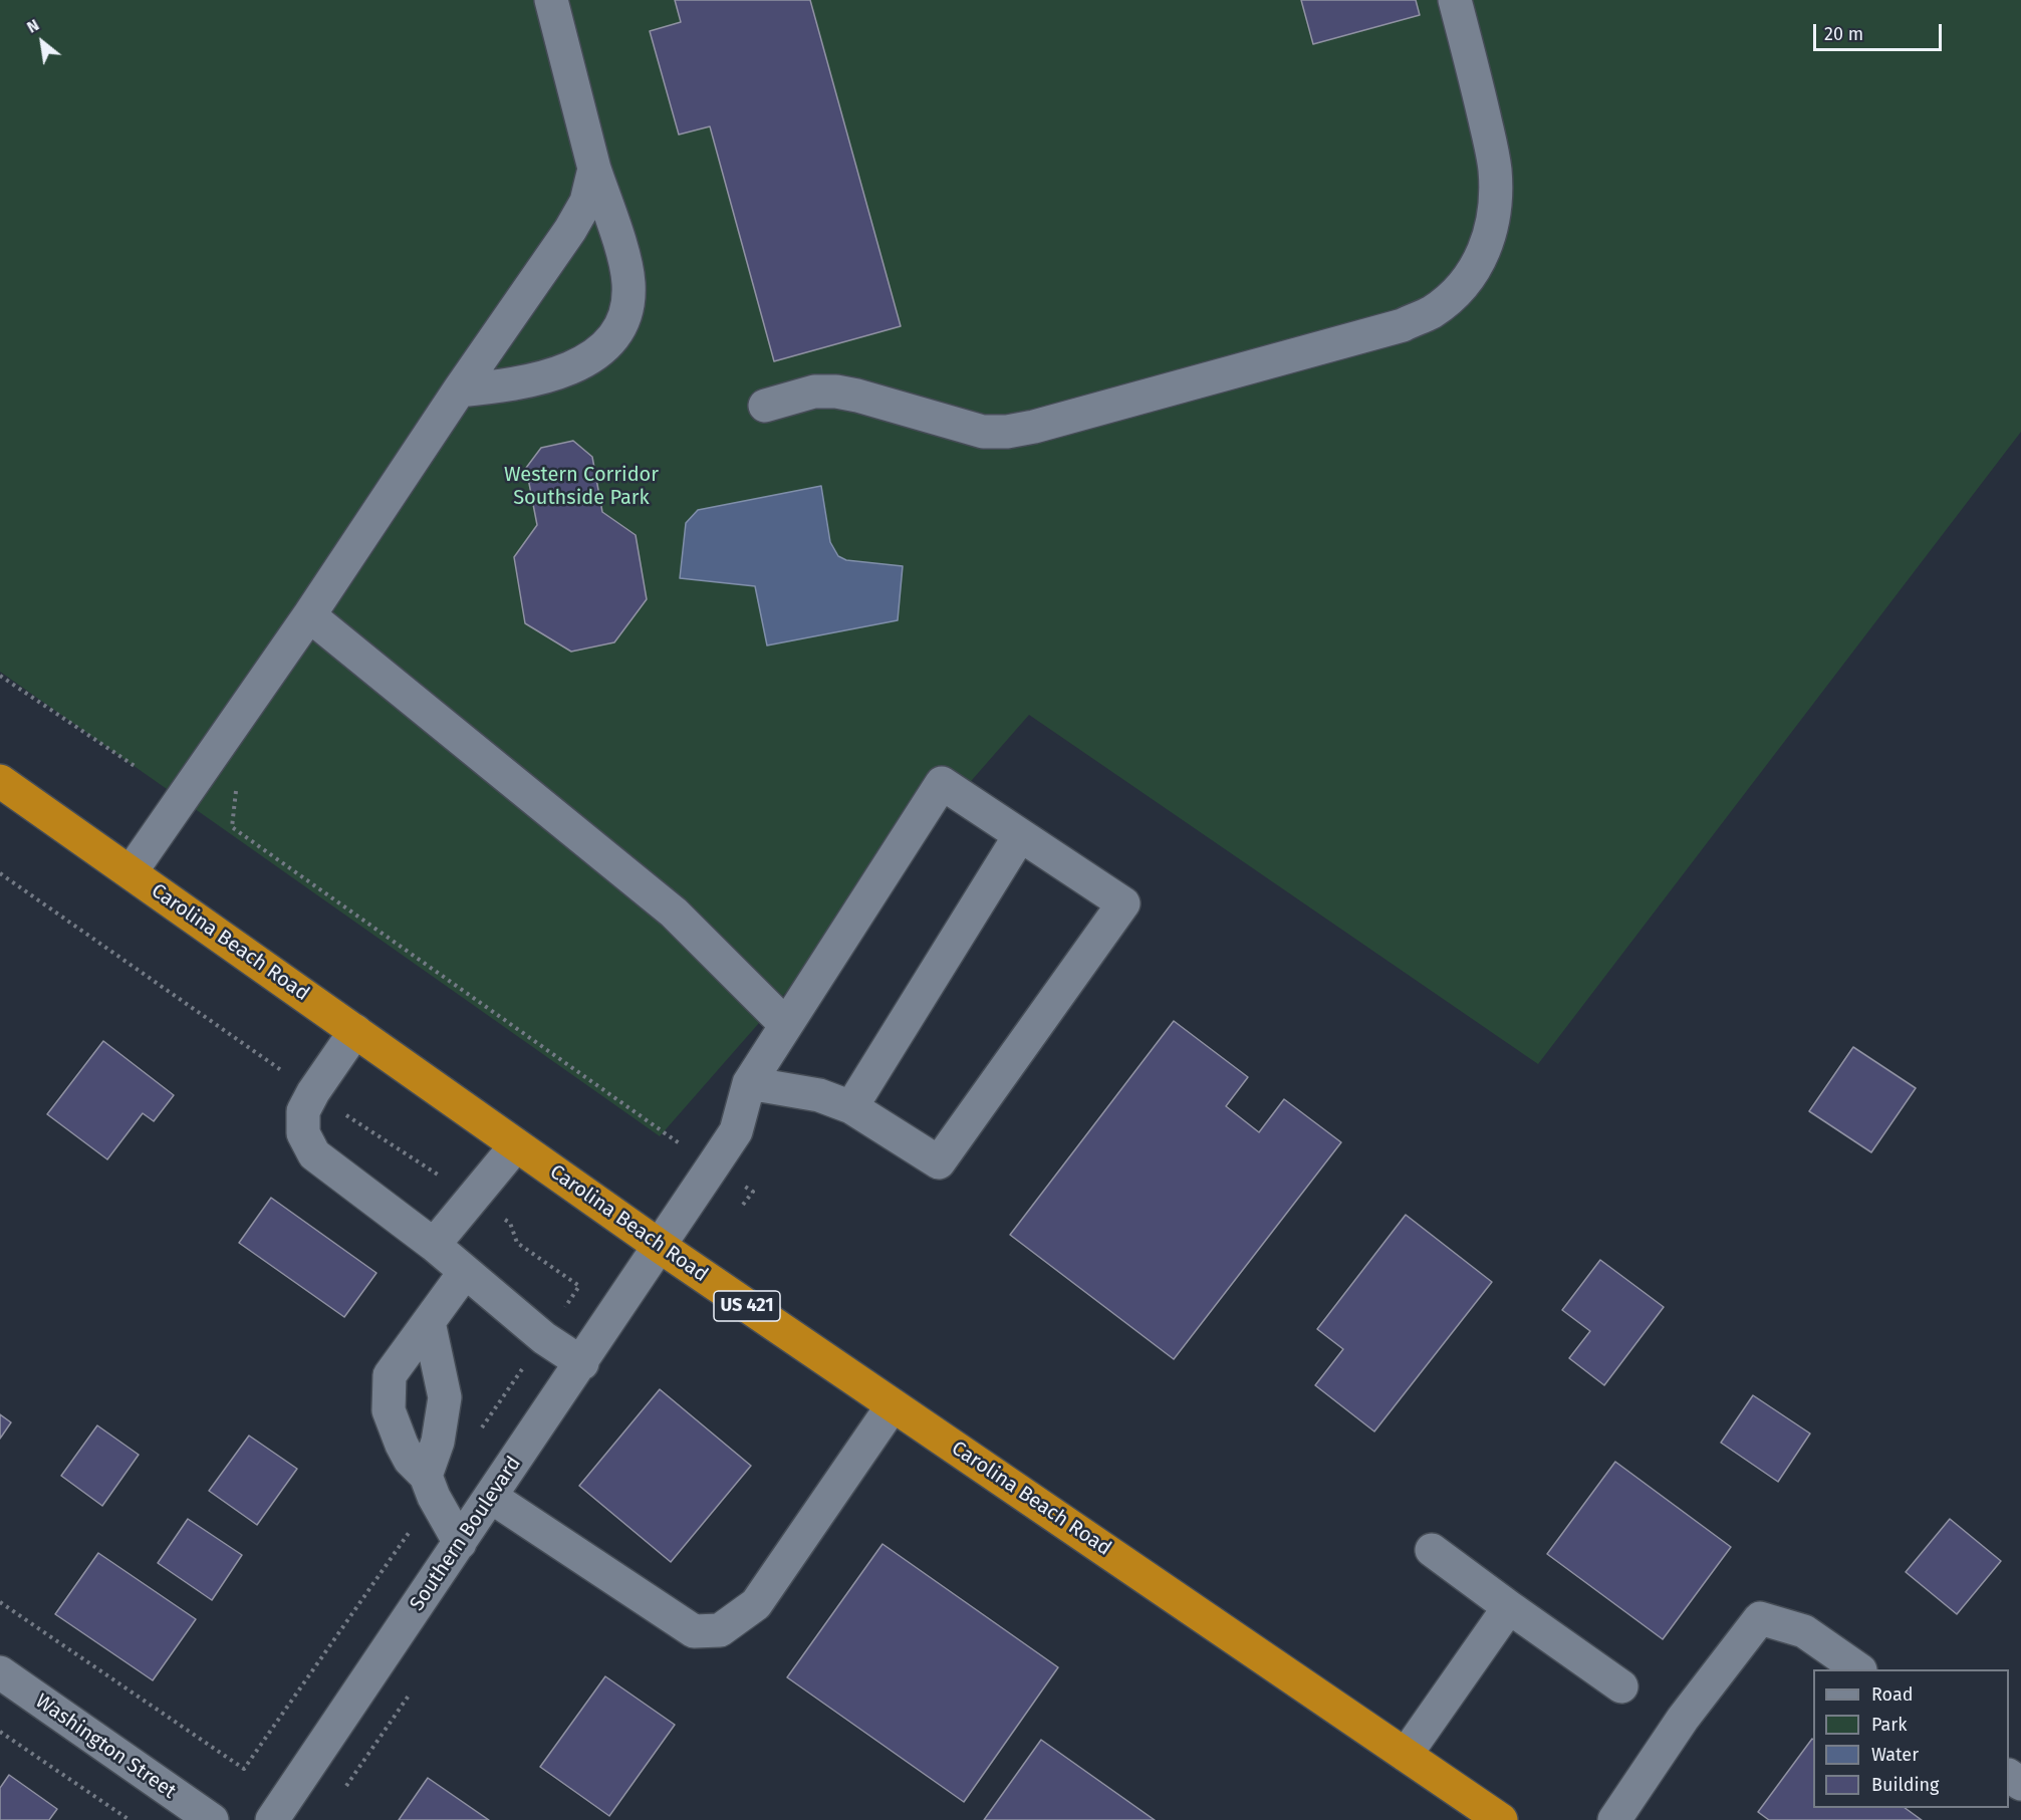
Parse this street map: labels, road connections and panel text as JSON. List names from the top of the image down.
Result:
{
  "streets": {
    "highway": ["Carolina Beach Road", "US 421"],
    "street": ["Southern Boulevard", "Washington Street"]
  },
  "crossings": [
    ["Carolina Beach Road", "Southern Boulevard"]
  ],
  "parks": ["Western Corridor Southside Park"],
  "legend": [
    "Road",
    "Park",
    "Water",
    "Building"
  ],
  "scale_bar": "20 m",
  "north": "top left"
}
